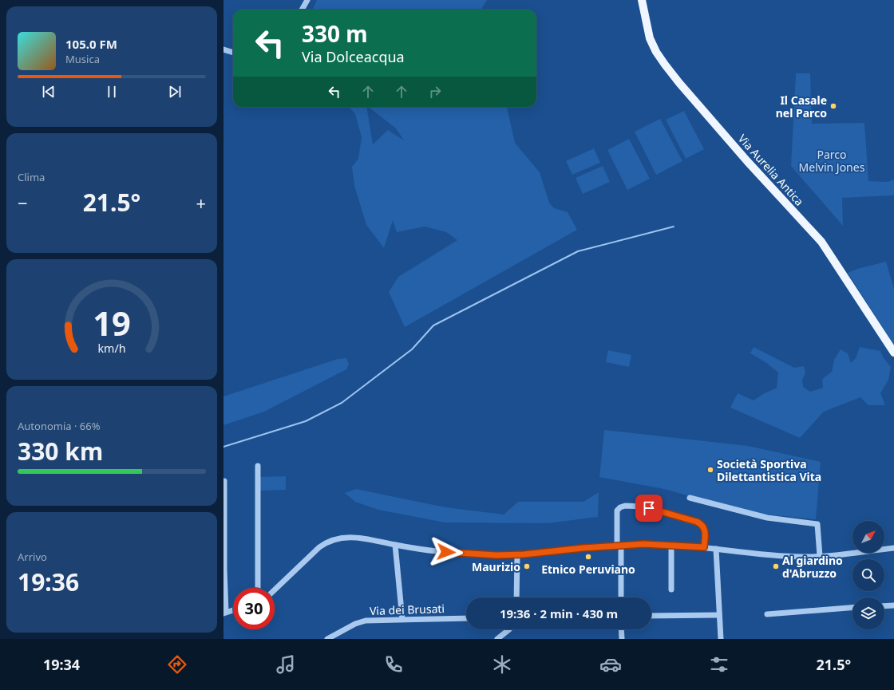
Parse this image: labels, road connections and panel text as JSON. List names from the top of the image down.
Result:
{
  "streets": {
    "main road": ["Via Aurelia Antica"],
    "street": ["Via dei Brusati"]
  },
  "parks": ["Parco Melvin Jones"],
  "places": [
    "Il Casale nel Parco",
    "Società Sportiva Dilettantistica Vita",
    "Etnico Peruviano",
    "Maurizio",
    "Al giardino d'Abruzzo"
  ],
  "north": "top right",
  "page": {
    "turn": ["330 m", "Via Dolceacqua"],
    "song": ["105.0 FM", "Musica"],
    "tile": [
      "Clima",
      ["Autonomia · 66%", "330 km"],
      ["Arrivo", "19:36"]
    ],
    "heat": ["−", "21.5°", "+"],
    "limit": "30",
    "trip": "19:36 · 2 min · 430 m",
    "tabs": ["19:34", "21.5°"],
    "gauge": ["19", "km/h"]
  }
}
